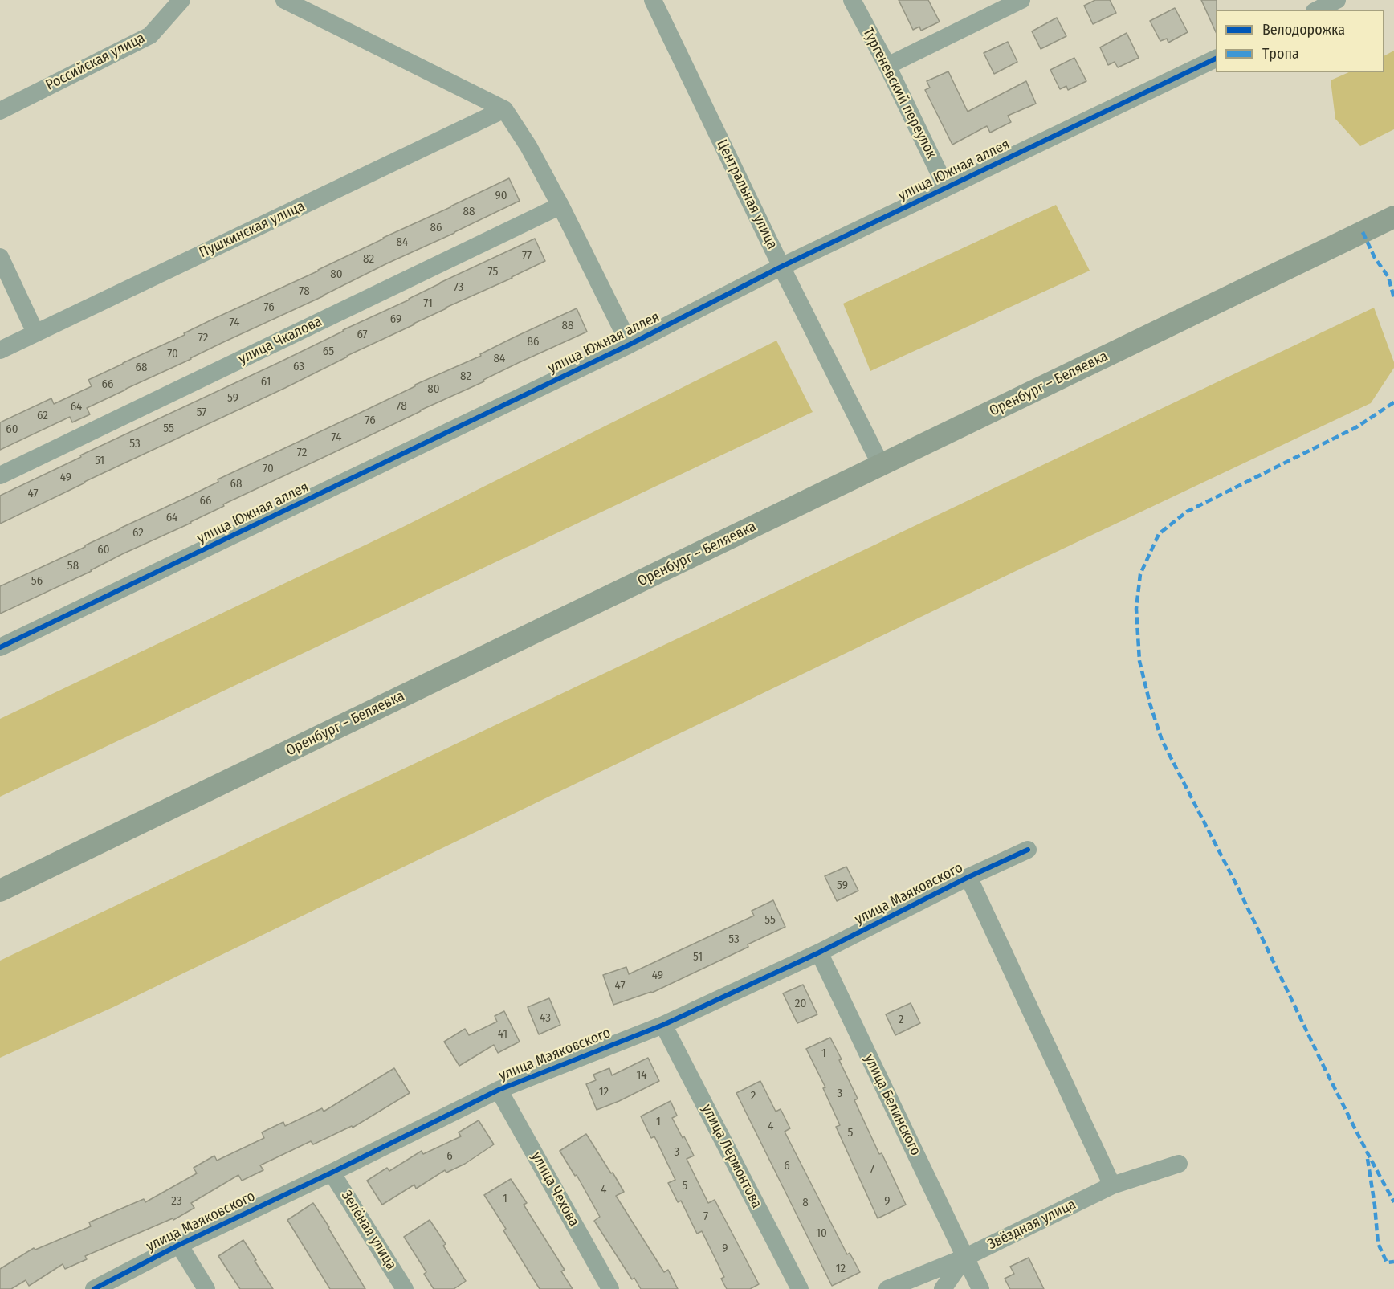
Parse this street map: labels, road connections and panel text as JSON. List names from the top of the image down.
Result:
{
  "streets": {
    "main road": ["Оренбург – Беляевка"],
    "street": [
      "Российская улица",
      "Тургеневский переулок",
      "улица Южная аллея",
      "Центральная улица",
      "Пушкинская улица",
      "улица Чкалова",
      "улица Маяковского",
      "улица Белинского",
      "улица Лермонтова",
      "улица Чехова",
      "Звёздная улица",
      "Зелёная улица"
    ]
  },
  "crossings": [
    ["Тургеневский переулок", "улица Южная аллея"],
    ["улица Южная аллея", "Центральная улица"],
    ["Центральная улица", "Оренбург – Беляевка"],
    ["улица Маяковского", "улица Белинского"],
    ["улица Маяковского", "улица Лермонтова"],
    ["улица Маяковского", "улица Чехова"],
    ["улица Маяковского", "Зелёная улица"],
    ["улица Белинского", "Звёздная улица"]
  ],
  "house_numbers": [
    "90",
    "88",
    "86",
    "84",
    "77",
    "82",
    "75",
    "80",
    "73",
    "78",
    "71",
    "76",
    "69",
    "74",
    "88",
    "67",
    "72",
    "86",
    "65",
    "70",
    "84",
    "63",
    "68",
    "82",
    "61",
    "66",
    "80",
    "59",
    "78",
    "64",
    "57",
    "62",
    "76",
    "55",
    "60",
    "74",
    "53",
    "72",
    "51",
    "70",
    "49",
    "68",
    "47",
    "66",
    "64",
    "62",
    "60",
    "58",
    "56",
    "59",
    "55",
    "53",
    "51",
    "49",
    "47",
    "20",
    "43",
    "2",
    "41",
    "1",
    "14",
    "12",
    "3",
    "2",
    "1",
    "4",
    "5",
    "3",
    "6",
    "6",
    "7",
    "5",
    "4",
    "1",
    "23",
    "9",
    "8",
    "7",
    "10",
    "9",
    "12"
  ],
  "legend": ["Велодорожка", "Тропа"]
}
